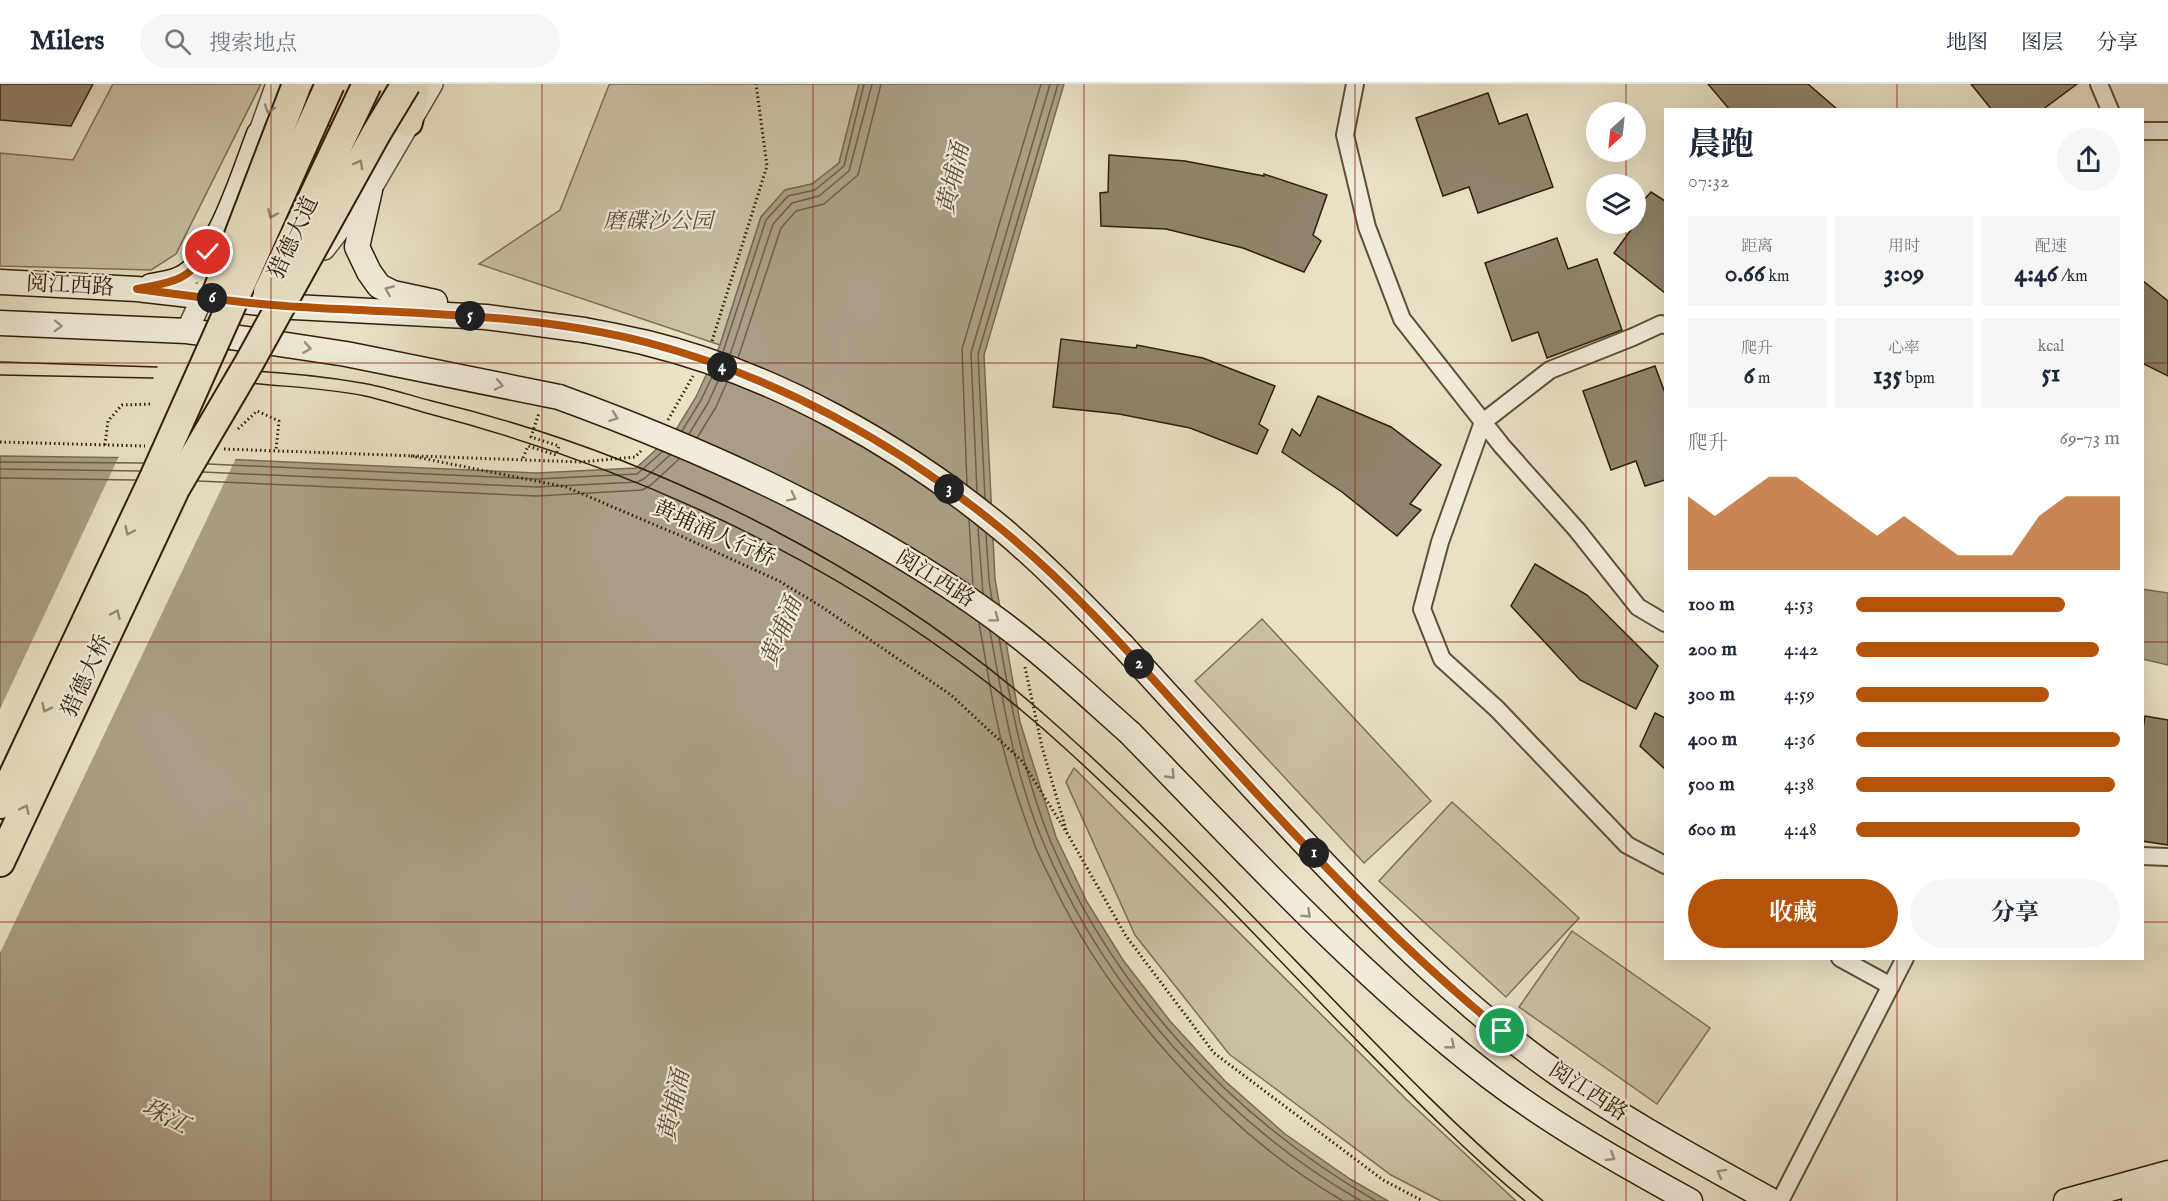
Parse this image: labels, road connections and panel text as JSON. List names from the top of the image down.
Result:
{
  "streets": {
    "highway": ["猎德大道", "猎德大桥"],
    "main road": ["阅江西路"],
    "path": ["黄埔涌人行桥"]
  },
  "crossings": [
    ["猎德大道", "猎德大桥"]
  ],
  "water": ["黄埔涌", "珠江"],
  "parks": ["磨碟沙公园"],
  "north": "bottom left",
  "page": {
    "header": "Milers",
    "search": "搜索地点",
    "nav": ["地图", "图层", "分享"],
    "heading": ["晨跑", "07:32"],
    "stats": [
      ["距离", "0.66 km"],
      ["用时", "3:09"],
      ["配速", "4:46 /km"],
      ["爬升", "6 m"],
      ["心率", "135 bpm"],
      ["kcal", "51"]
    ],
    "pins": [
      "6",
      "5",
      "4",
      "3",
      "2",
      "1"
    ],
    "chart": ["爬升", "69–73 m"],
    "list": [
      {
        "name": "100 m",
        "note": "4:53"
      },
      {
        "name": "200 m",
        "note": "4:42"
      },
      {
        "name": "300 m",
        "note": "4:59"
      },
      {
        "name": "400 m",
        "note": "4:36"
      },
      {
        "name": "500 m",
        "note": "4:38"
      },
      {
        "name": "600 m",
        "note": "4:48"
      }
    ],
    "buttons": ["收藏", "分享"]
  }
}
